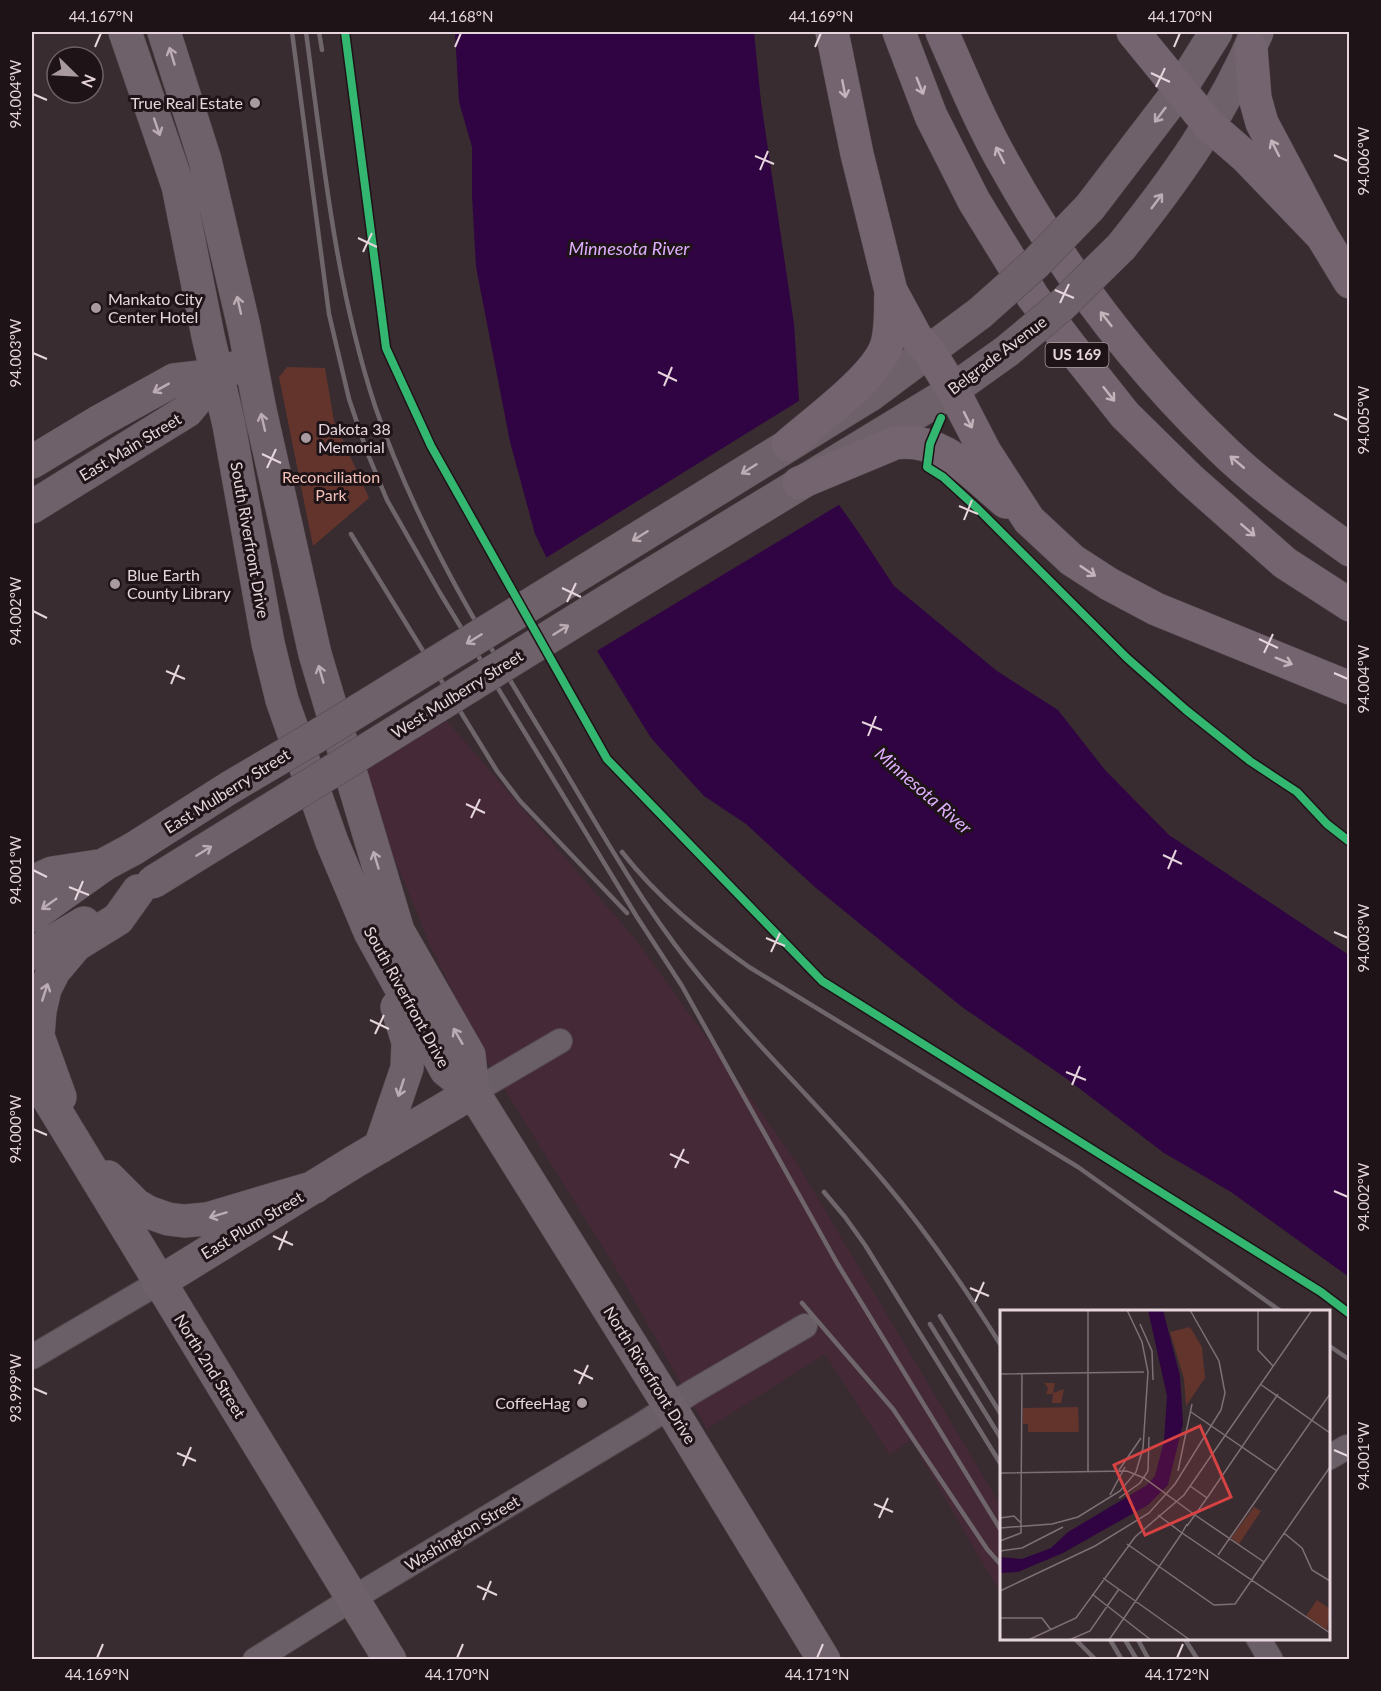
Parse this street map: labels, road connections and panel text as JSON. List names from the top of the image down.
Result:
{
  "streets": {
    "highway": ["US 169"],
    "main road": [
      "Belgrade Avenue",
      "East Main Street",
      "South Riverfront Drive",
      "West Mulberry Street",
      "East Mulberry Street",
      "East Plum Street",
      "North 2nd Street",
      "North Riverfront Drive"
    ],
    "street": ["Washington Street"]
  },
  "crossings": [
    ["East Main Street", "South Riverfront Drive"],
    ["South Riverfront Drive", "East Plum Street"],
    ["South Riverfront Drive", "North Riverfront Drive"],
    ["East Plum Street", "North 2nd Street"],
    ["East Plum Street", "North Riverfront Drive"],
    ["North 2nd Street", "Washington Street"],
    ["North Riverfront Drive", "Washington Street"]
  ],
  "one_way": ["West Mulberry Street", "East Mulberry Street"],
  "water": ["Minnesota River"],
  "parks": ["Reconciliation Park"],
  "places": [
    "True Real Estate",
    "Mankato City Center Hotel",
    "Dakota 38 Memorial",
    "Blue Earth County Library",
    "CoffeeHag"
  ],
  "north": "bottom right",
  "coordinates": [
    "44.167°N",
    "44.168°N",
    "44.169°N",
    "44.170°N",
    "94.004°W",
    "94.006°W",
    "94.003°W",
    "94.005°W",
    "94.002°W",
    "94.001°W",
    "94.000°W",
    "93.999°W",
    "44.171°N",
    "44.172°N"
  ]
}
